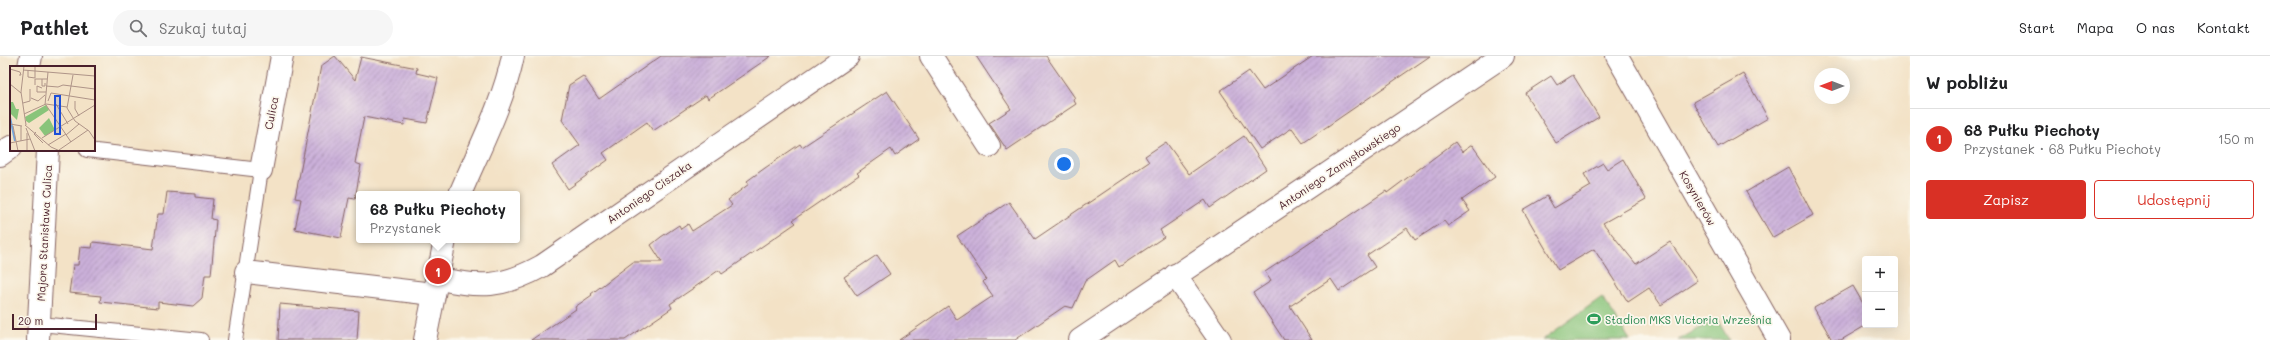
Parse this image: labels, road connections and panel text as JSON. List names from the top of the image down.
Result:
{
  "streets": {
    "street": [
      "Culica",
      "Antoniego Zamysłowskiego",
      "Antoniego Ciszaka",
      "Kosynierów",
      "Majora Stanisława Culica"
    ]
  },
  "places": {
    "sports": ["Stadion MKS Victoria Września"]
  },
  "scale_bar": "20 m",
  "north": "left",
  "page": {
    "header": "Pathlet",
    "search": "Szukaj tutaj",
    "nav": [
      "Start",
      "Mapa",
      "O nas",
      "Kontakt"
    ],
    "heading": "W pobliżu",
    "list": [
      {
        "mark": "1",
        "name": "68 Pułku Piechoty",
        "note": "Przystanek · 68 Pułku Piechoty",
        "value": "150 m"
      }
    ],
    "buttons": ["Zapisz", "Udostępnij"],
    "popup": ["68 Pułku Piechoty", "Przystanek"],
    "map_buttons": ["+", "−"],
    "pins": "1",
    "scale": "20 m"
  }
}
